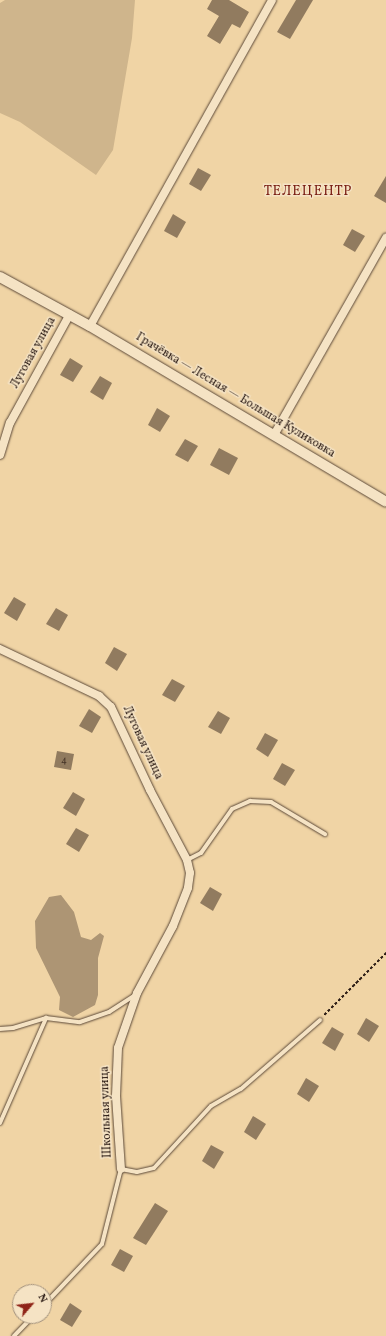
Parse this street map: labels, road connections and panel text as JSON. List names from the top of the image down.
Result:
{
  "streets": {
    "street": ["Луговая улица", "Грачёвка — Лесная — Большая Куликовка", "Школьная улица"]
  },
  "crossings": [
    ["Луговая улица", "Грачёвка — Лесная — Большая Куликовка"],
    ["Луговая улица", "Школьная улица"]
  ],
  "districts": ["ТЕЛЕЦЕНТР"],
  "house_numbers": ["4"],
  "north": "top right"
}
